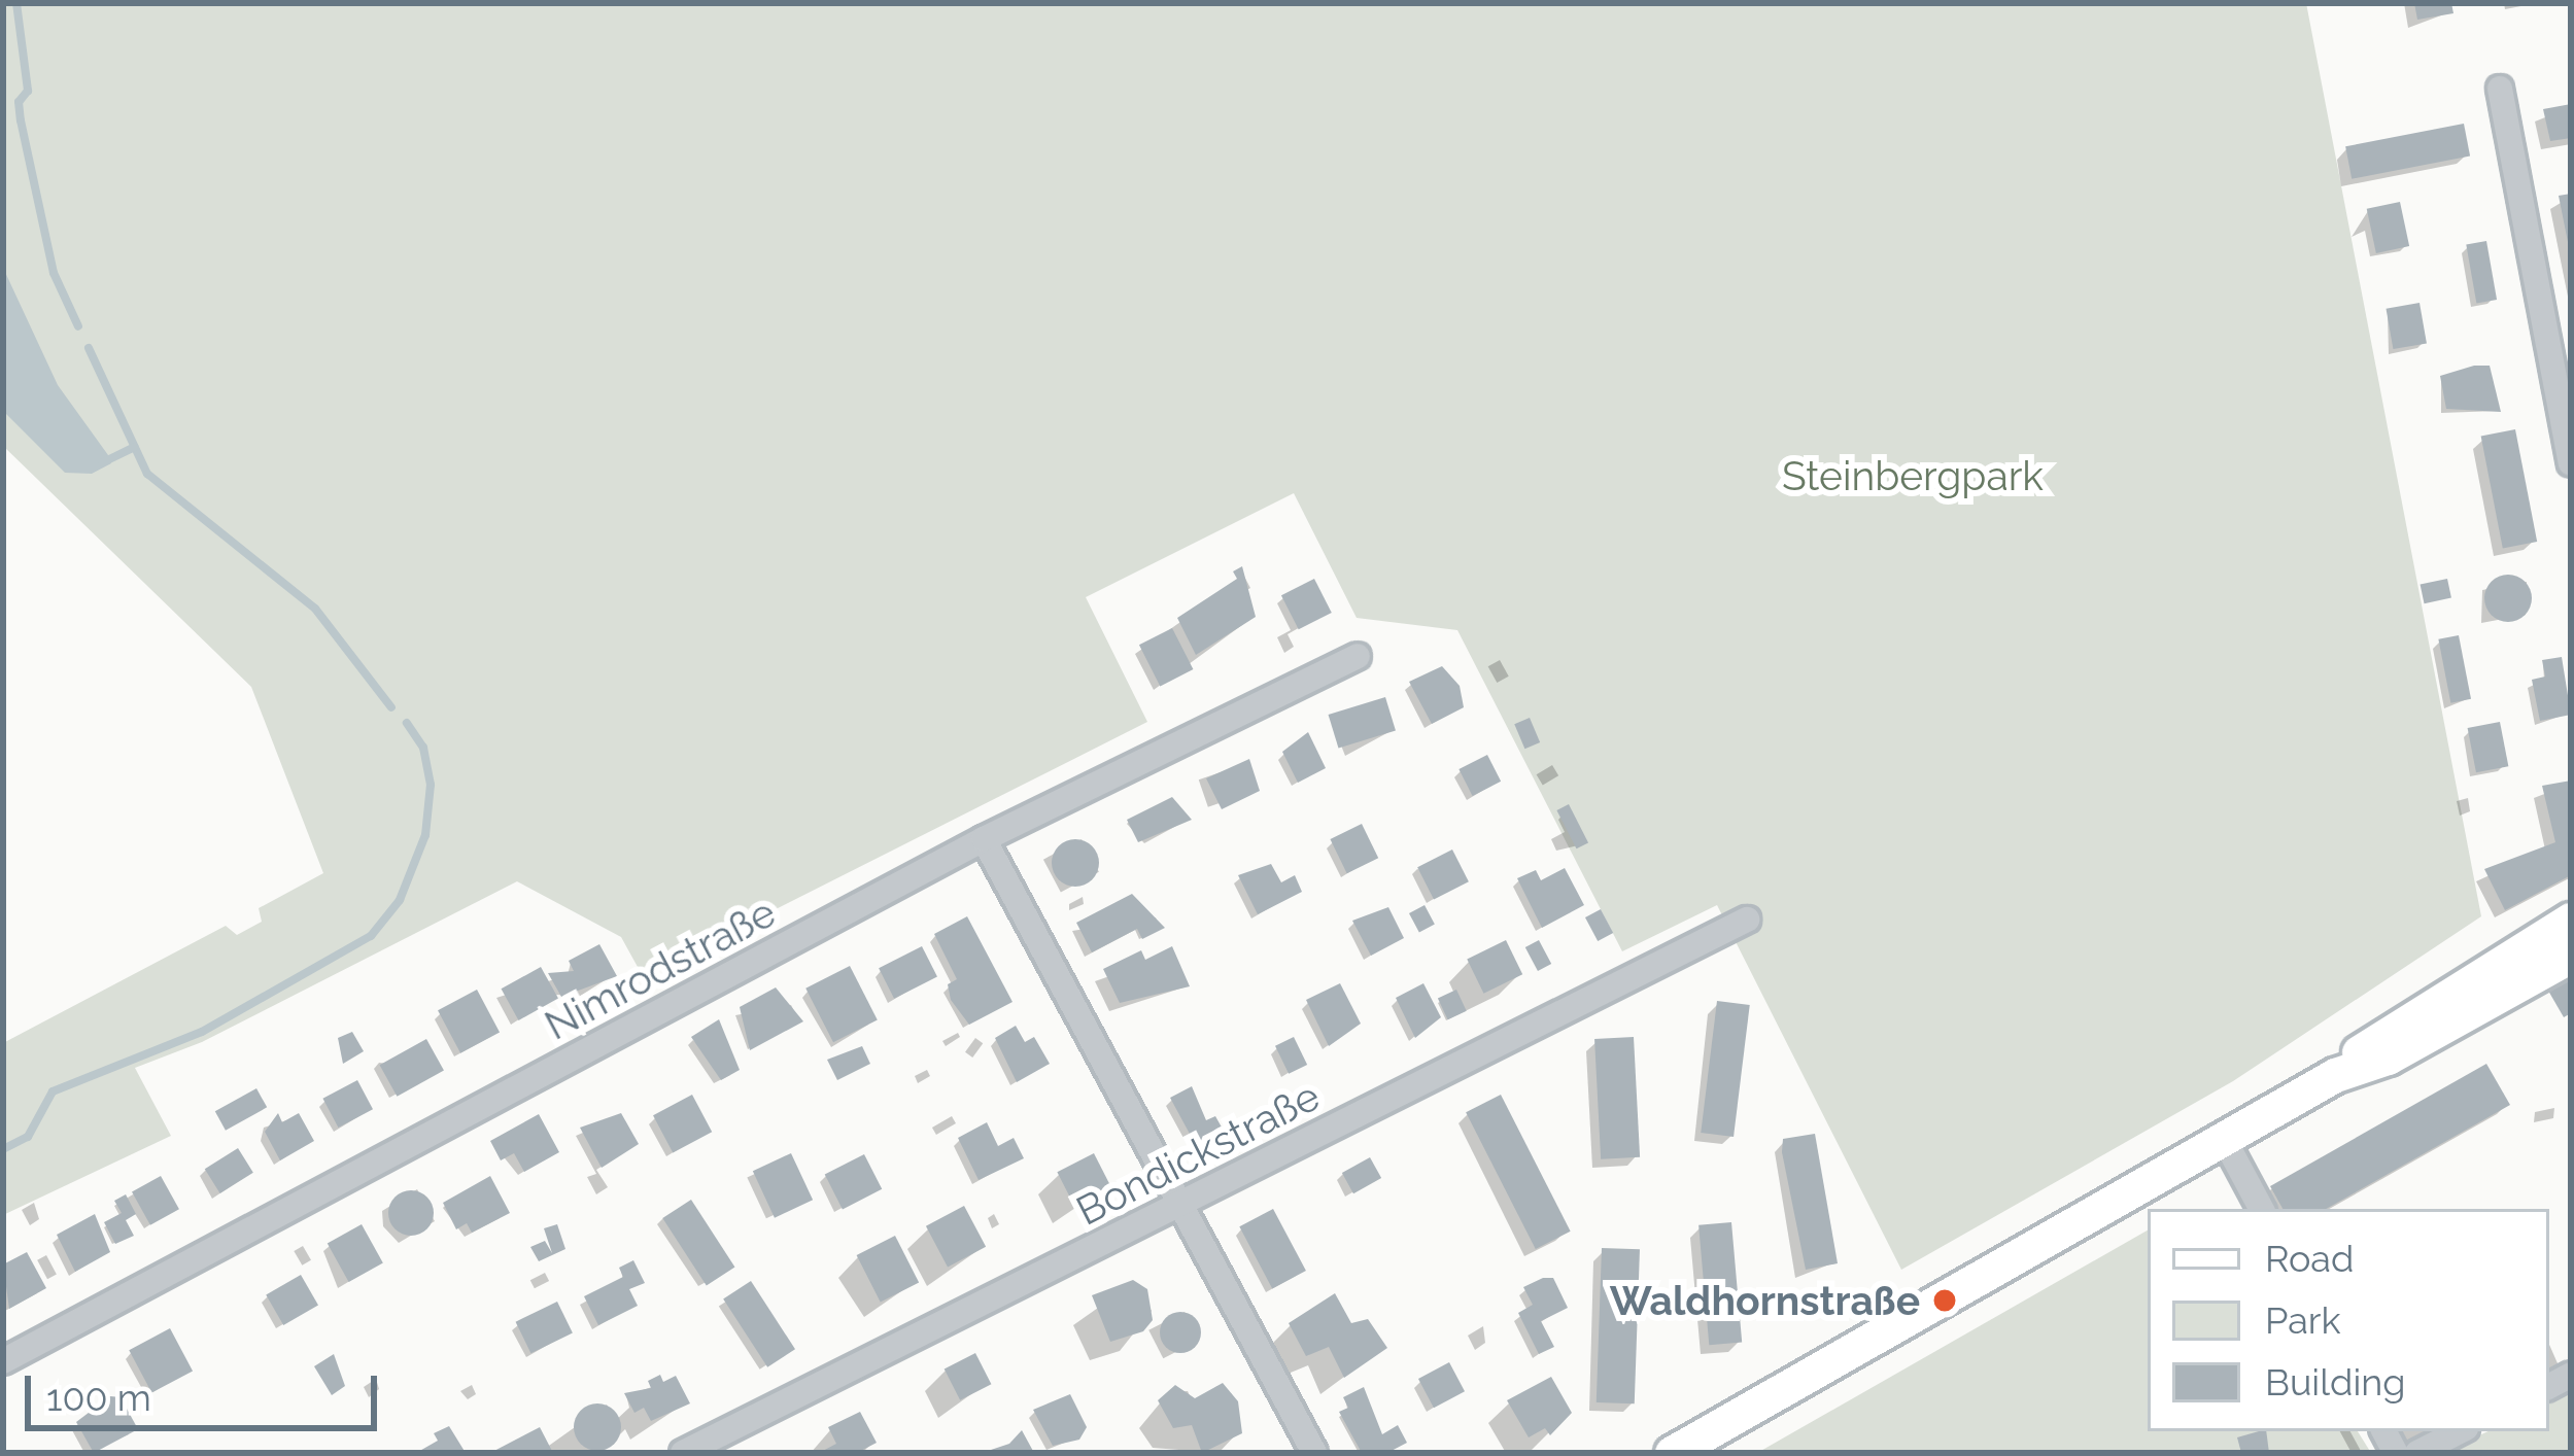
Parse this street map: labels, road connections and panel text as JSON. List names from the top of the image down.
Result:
{
  "streets": {
    "street": ["Nimrodstraße", "Bondickstraße"]
  },
  "parks": ["Steinbergpark"],
  "places": ["Waldhornstraße"],
  "legend": ["Road", "Park", "Building"],
  "scale_bar": "100 m"
}
